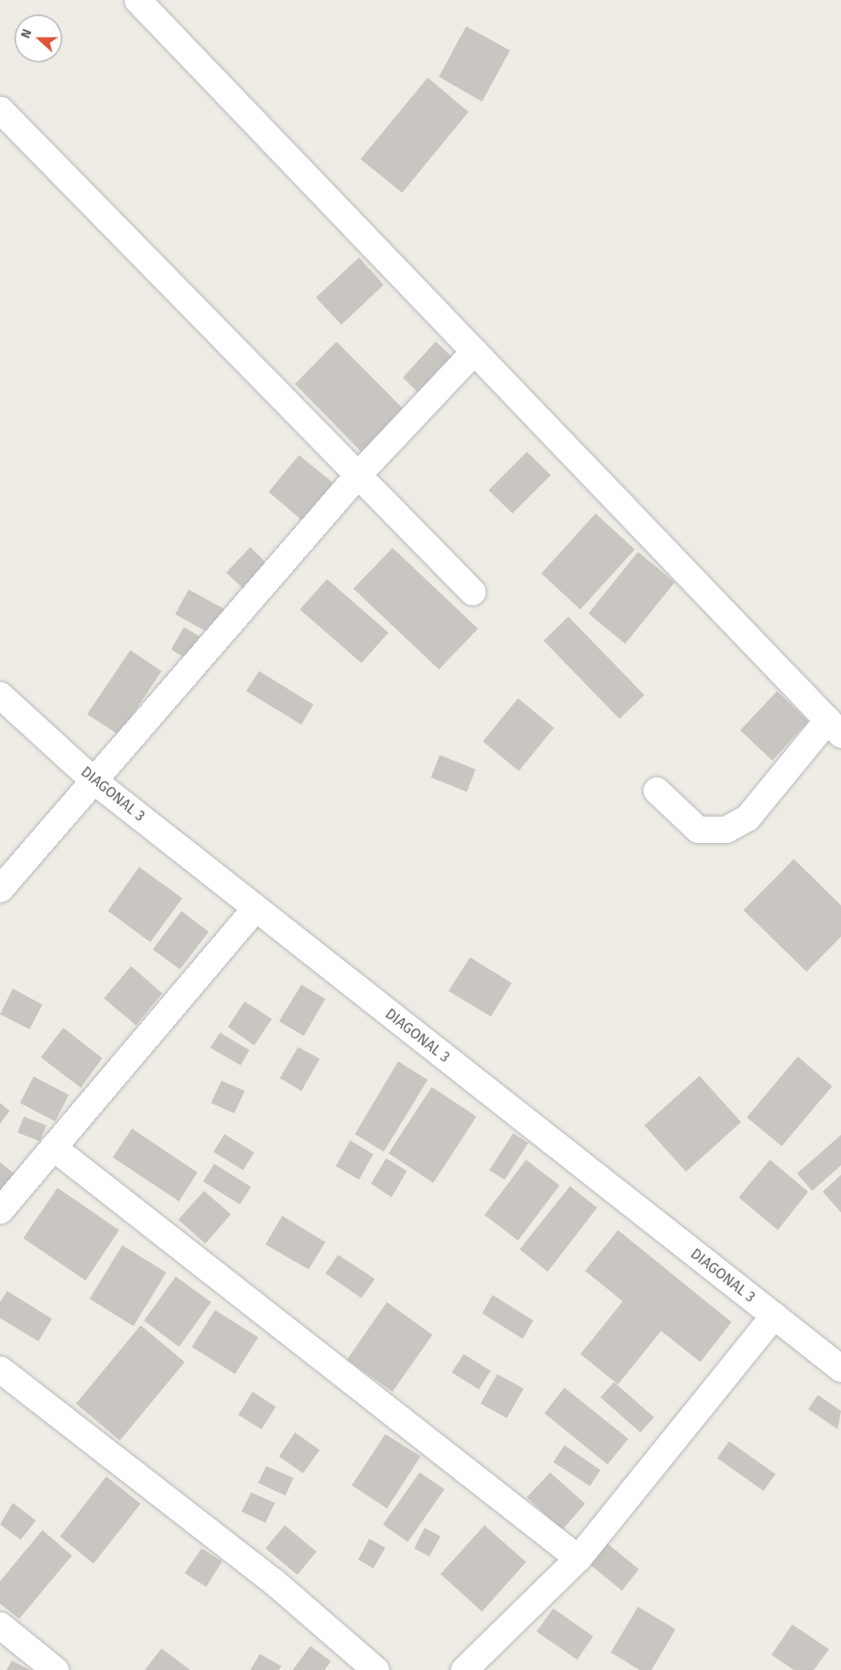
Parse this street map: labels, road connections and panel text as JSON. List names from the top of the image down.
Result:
{
  "streets": {
    "street": ["DIAGONAL 3"]
  },
  "north": "left"
}
